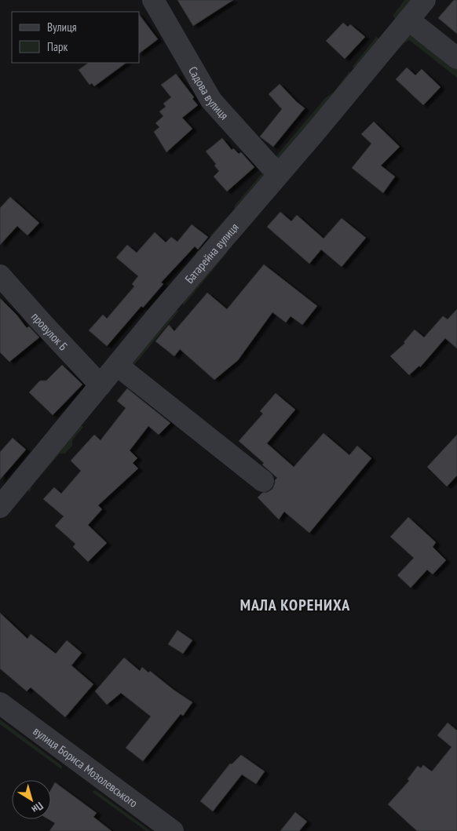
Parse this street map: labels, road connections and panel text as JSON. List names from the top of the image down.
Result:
{
  "streets": {
    "street": [
      "Садова вулиця",
      "Батарейна вулиця",
      "провулок Б",
      "вулиця Бориса Мозолевського"
    ]
  },
  "crossings": [
    ["Садова вулиця", "Батарейна вулиця"],
    ["Батарейна вулиця", "провулок Б"]
  ],
  "districts": ["МАЛА КОРЕНИХА"],
  "legend": ["Вулиця", "Парк"],
  "north": "bottom right"
}
